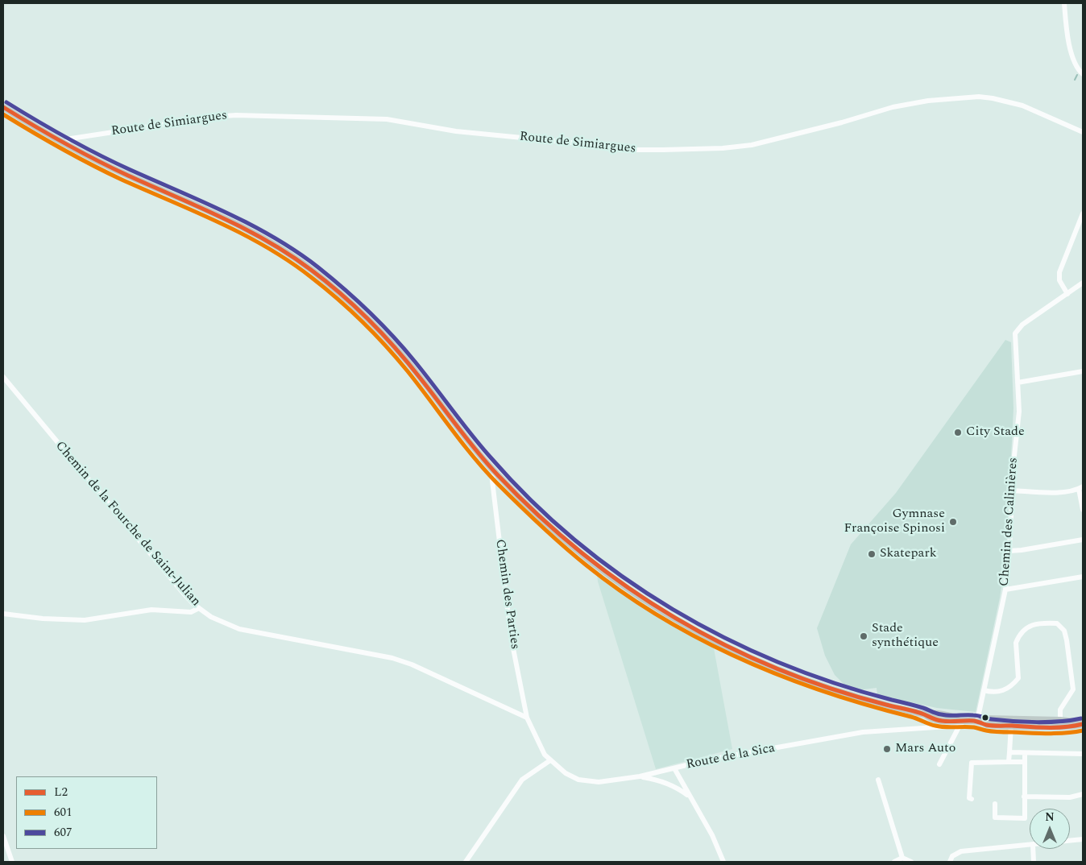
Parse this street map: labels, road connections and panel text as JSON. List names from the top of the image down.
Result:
{
  "streets": {
    "street": [
      "Route de Simiargues",
      "Chemin des Calinières",
      "Chemin de la Fourche de Saint-Julian",
      "Chemin des Parties",
      "Route de la Sica"
    ]
  },
  "crossings": [
    ["Chemin de la Fourche de Saint-Julian", "Chemin des Parties"],
    ["Chemin de la Fourche de Saint-Julian", "Route de la Sica"],
    ["Chemin des Parties", "Route de la Sica"]
  ],
  "places": [
    "City Stade",
    "Gymnase Françoise Spinosi",
    "Skatepark",
    "Stade synthétique",
    "Mars Auto"
  ],
  "lines": ["transit line 607", "transit line L2", "transit line 601"],
  "legend": ["L2", "601", "607"],
  "north": "top"
}
